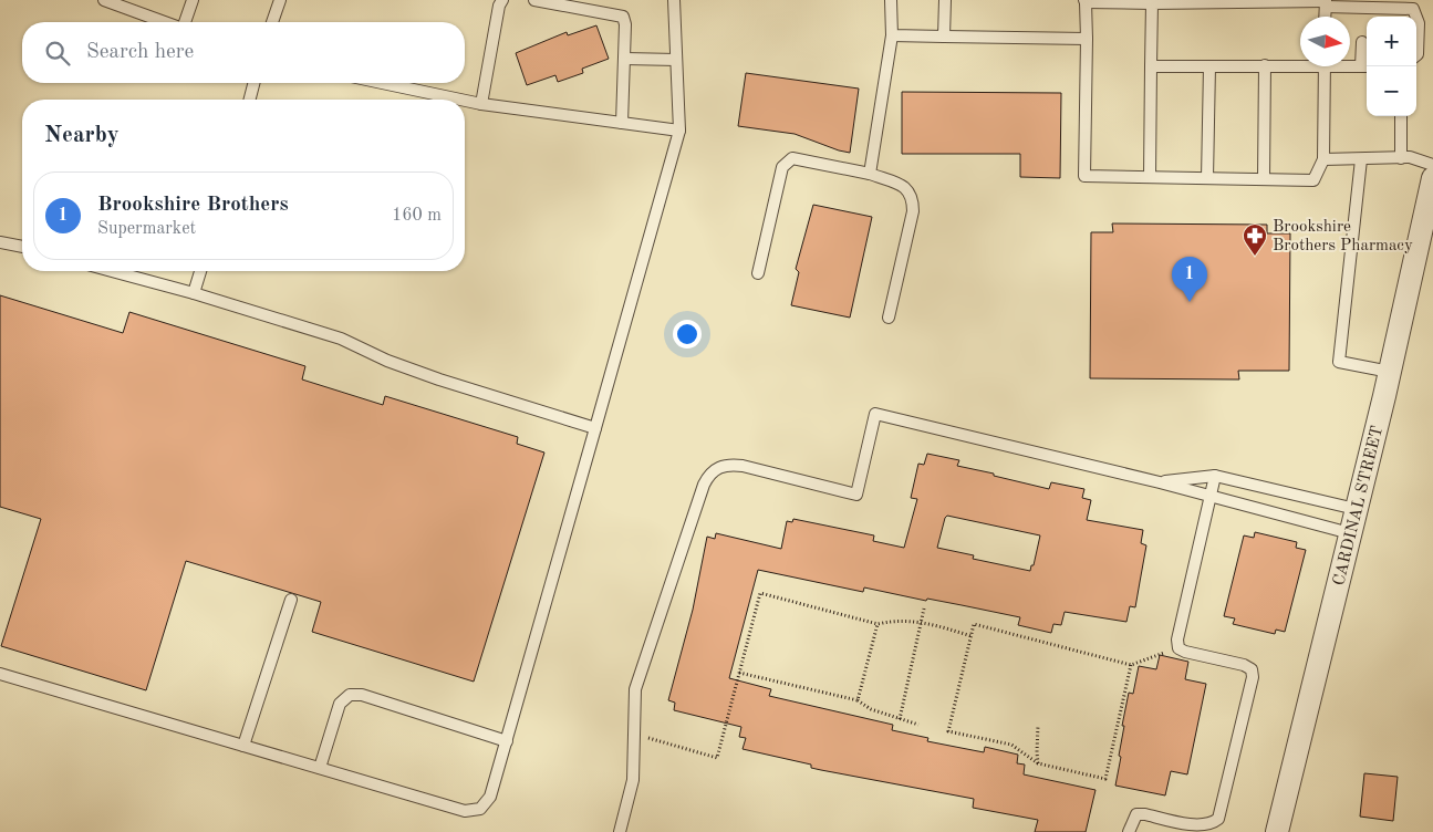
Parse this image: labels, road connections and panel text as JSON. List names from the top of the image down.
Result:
{
  "streets": {
    "street": ["CARDINAL STREET"]
  },
  "places": {
    "pharmacy": ["Brookshire Brothers Pharmacy"]
  },
  "north": "right",
  "page": {
    "map_buttons": ["+", "−"],
    "search": "Search here",
    "heading": "Nearby",
    "list": [
      {
        "mark": "1",
        "name": "Brookshire Brothers",
        "note": "Supermarket",
        "value": "160 m"
      }
    ],
    "pins": "1"
  }
}
